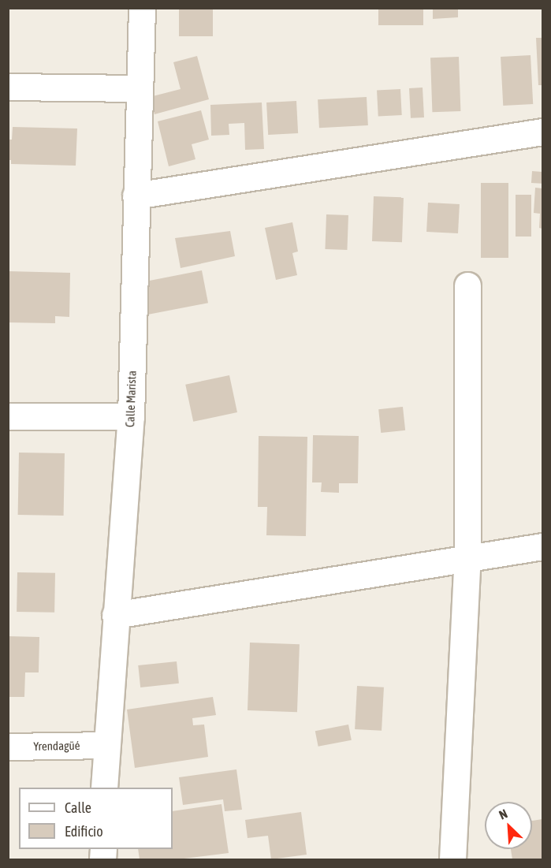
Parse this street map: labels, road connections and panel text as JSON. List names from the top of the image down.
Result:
{
  "streets": {
    "street": ["Calle Marista", "Yrendagüé"]
  },
  "crossings": [
    ["Calle Marista", "Yrendagüé"]
  ],
  "legend": ["Calle", "Edificio"],
  "north": "top left"
}
